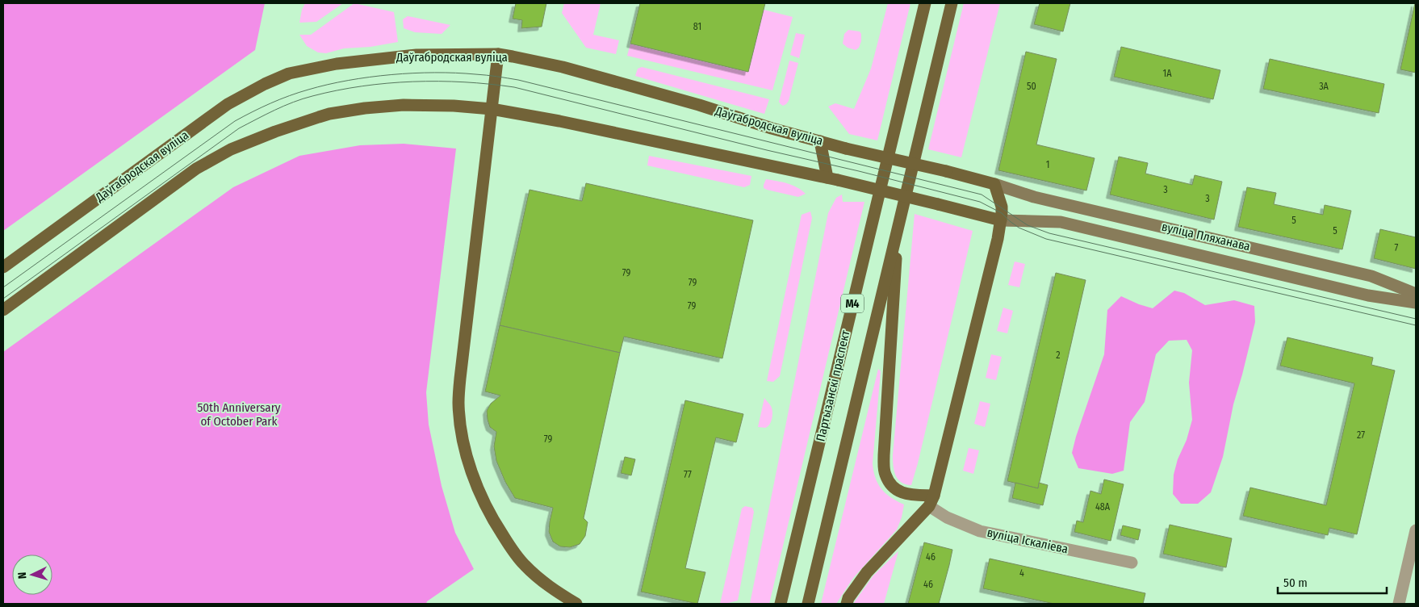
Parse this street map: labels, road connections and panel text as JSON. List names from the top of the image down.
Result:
{
  "streets": {
    "main road": [
      "Даўгабродская вуліца",
      "вуліца Пляханава",
      "М4",
      "Партызанскі праспект"
    ],
    "street": ["вуліца Іскаліева"]
  },
  "crossings": [
    ["Даўгабродская вуліца", "вуліца Пляханава"]
  ],
  "parks": ["50th Anniversary of October Park"],
  "house_numbers": [
    "81",
    "1А",
    "50",
    "3А",
    "1",
    "3",
    "3",
    "5",
    "5",
    "7",
    "79",
    "79",
    "79",
    "2",
    "27",
    "79",
    "77",
    "48А",
    "46",
    "4",
    "46"
  ],
  "scale_bar": "50 m",
  "north": "left"
}
